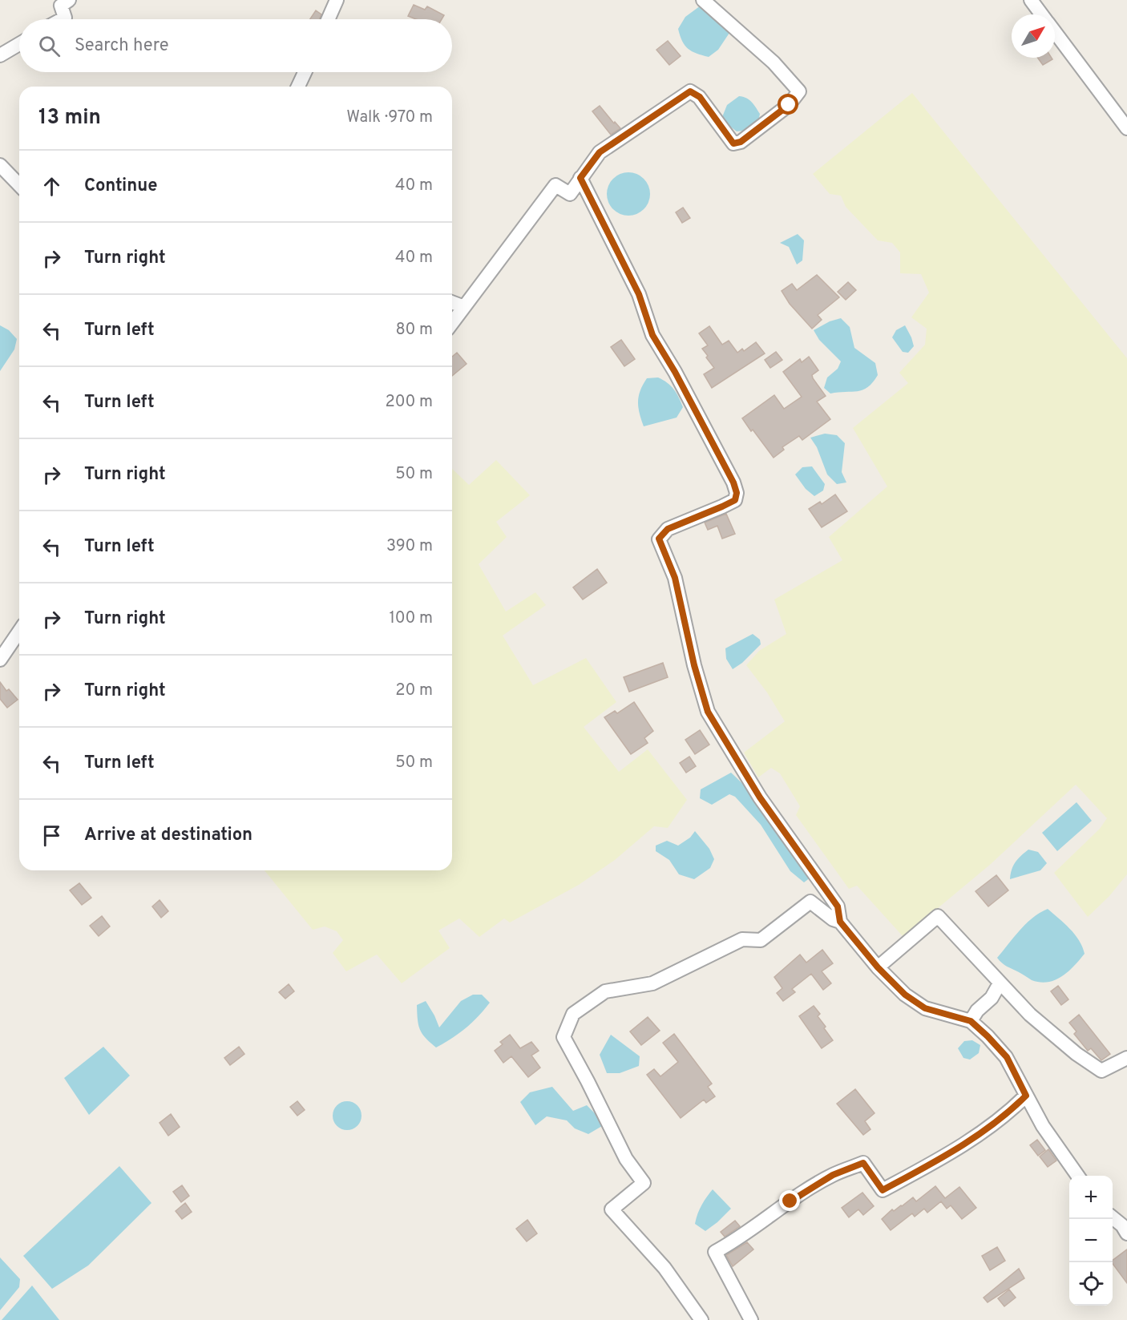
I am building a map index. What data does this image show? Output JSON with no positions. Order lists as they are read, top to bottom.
{
  "north": "top right",
  "page": {
    "search": "Search here",
    "heading": ["13 min", "Walk · 970 m"],
    "list": [
      ["Continue", "40 m"],
      ["Turn right", "40 m"],
      ["Turn left", "80 m"],
      ["Turn left", "200 m"],
      ["Turn right", "50 m"],
      ["Turn left", "390 m"],
      ["Turn right", "100 m"],
      ["Turn right", "20 m"],
      ["Turn left", "50 m"],
      "Arrive at destination"
    ],
    "map_buttons": ["+", "−"]
  }
}
